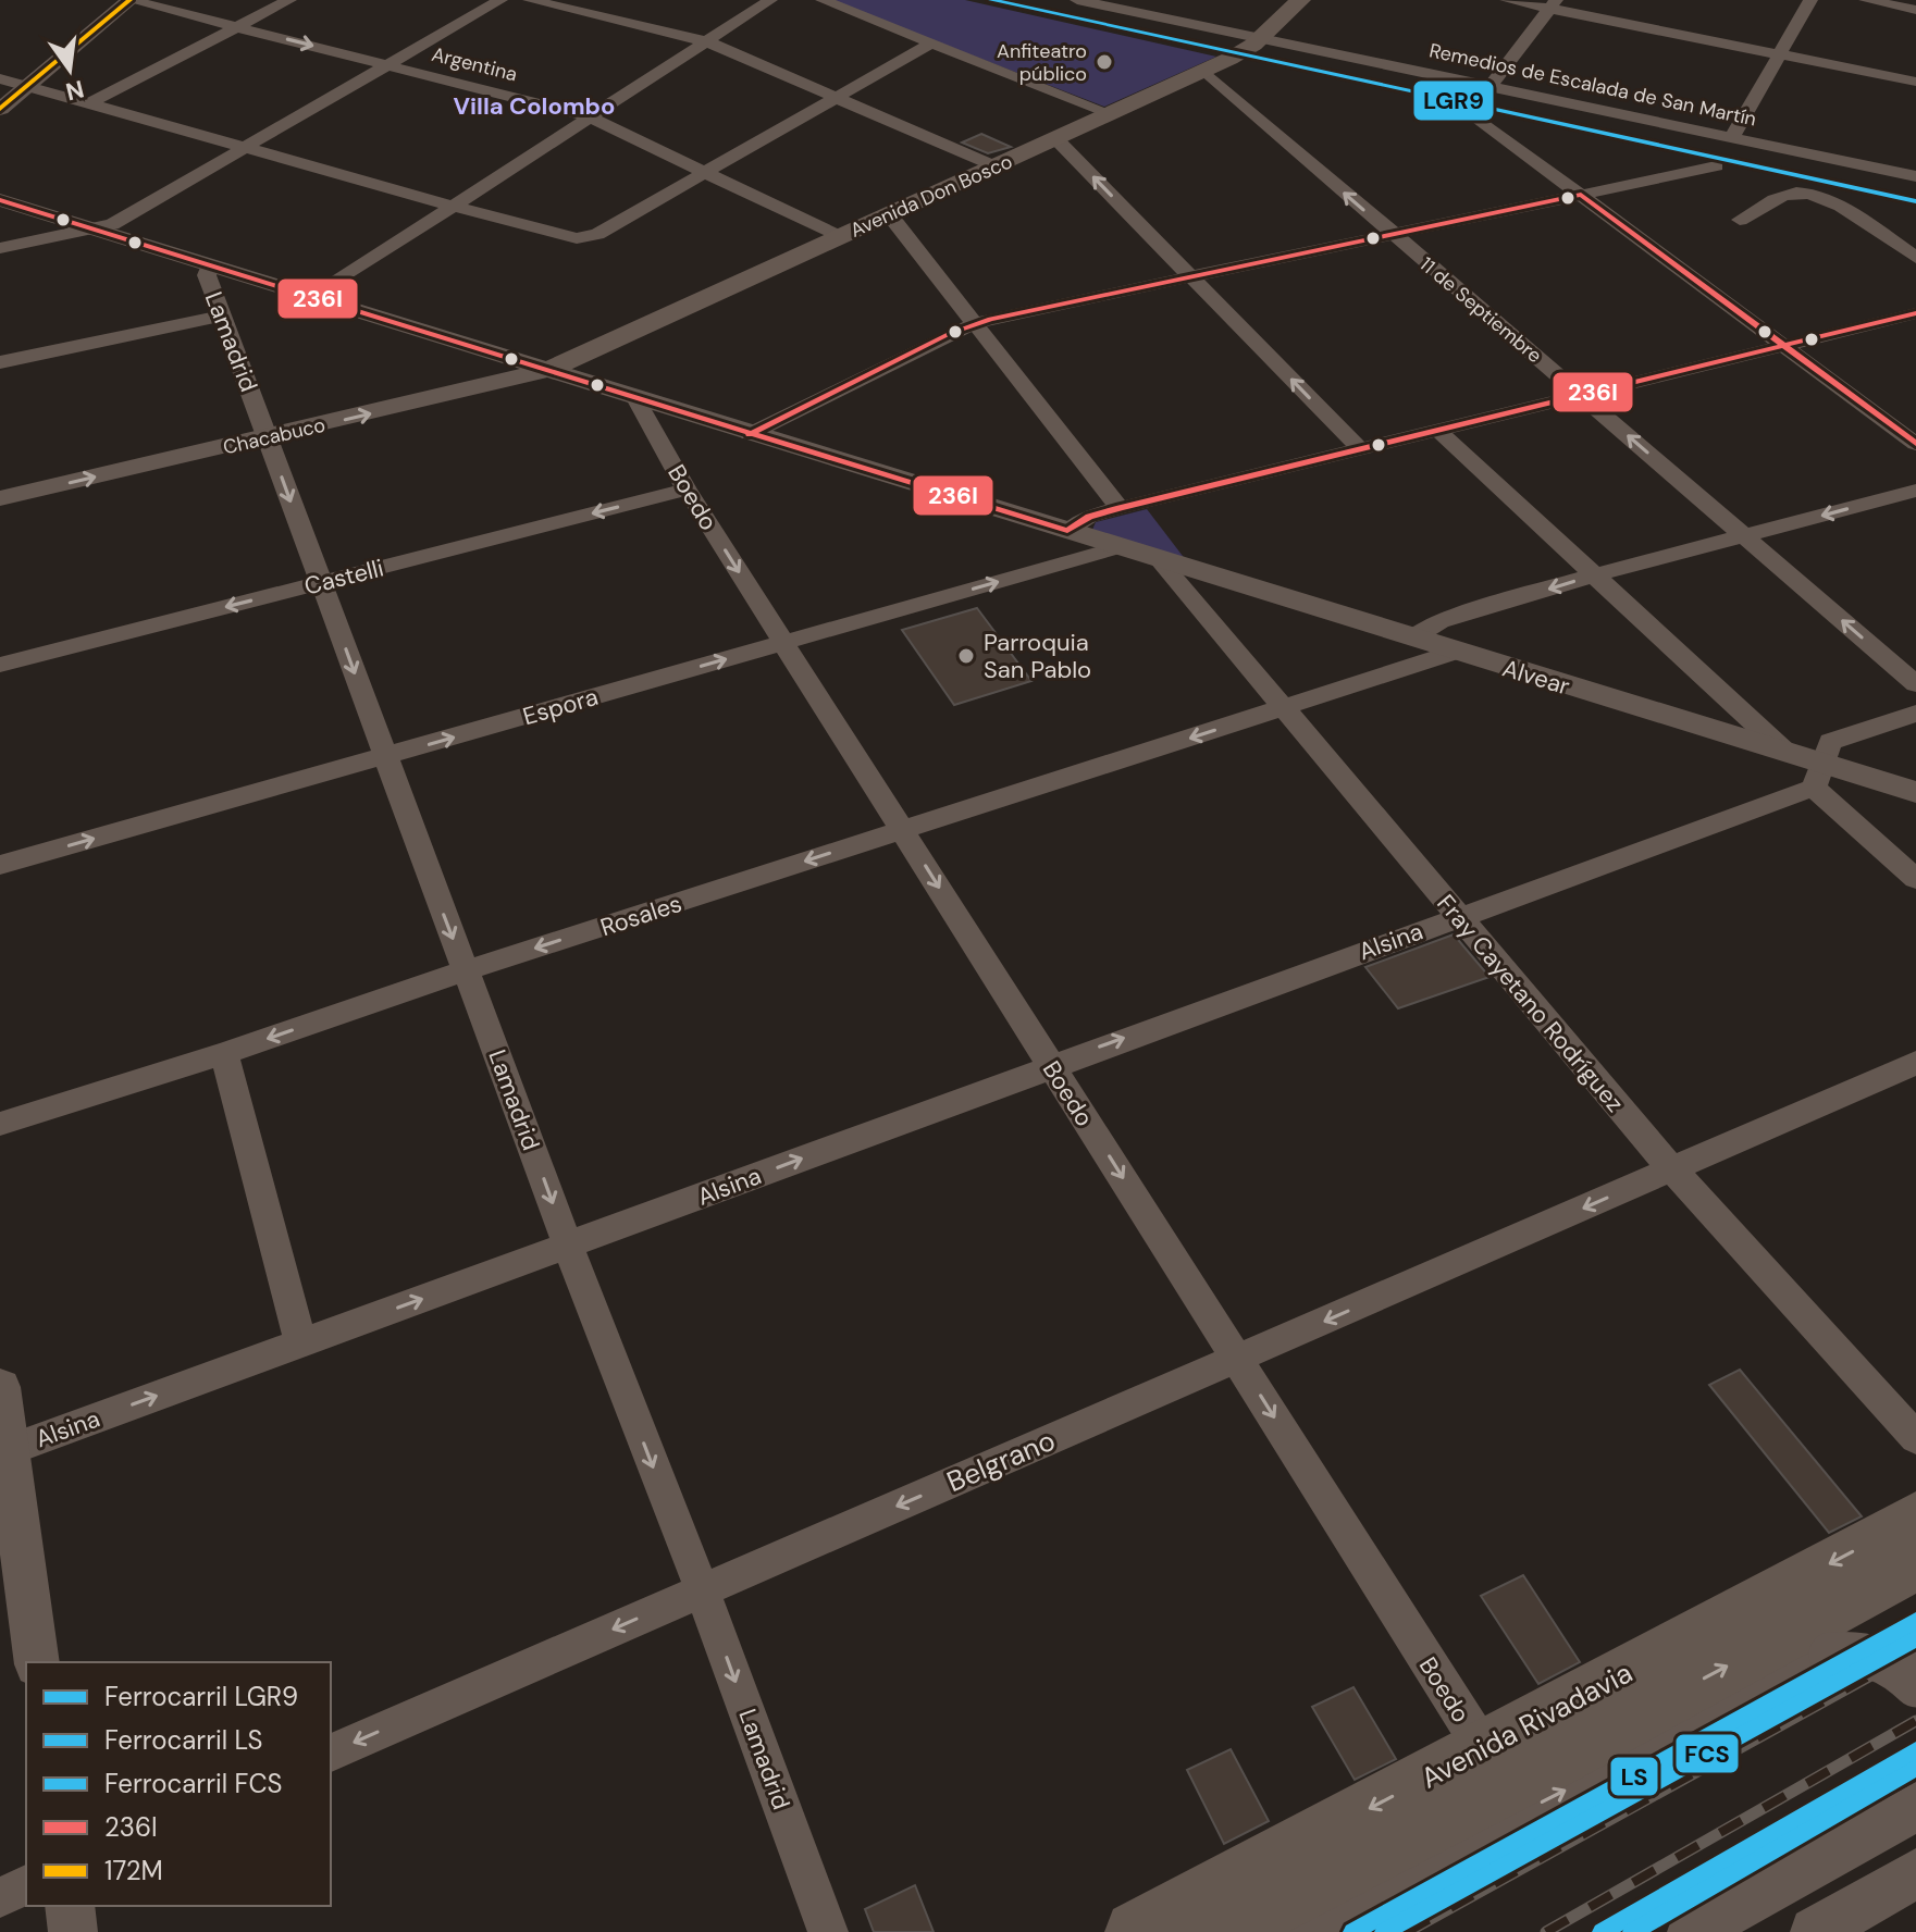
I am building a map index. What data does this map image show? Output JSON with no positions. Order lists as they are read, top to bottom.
{
  "streets": {
    "main road": ["Avenida Don Bosco", "Avenida Rivadavia"],
    "street": [
      "Argentina",
      "Remedios de Escalada de San Martín",
      "11 de Septiembre",
      "Lamadrid",
      "Chacabuco",
      "Boedo",
      "Castelli",
      "Alvear",
      "Espora",
      "Rosales",
      "Alsina",
      "Fray Cayetano Rodríguez",
      "Belgrano"
    ]
  },
  "crossings": [
    ["Argentina", "Avenida Don Bosco"],
    ["Remedios de Escalada de San Martín", "Avenida Don Bosco"],
    ["Avenida Don Bosco", "11 de Septiembre"],
    ["Avenida Don Bosco", "Chacabuco"],
    ["Avenida Don Bosco", "Alvear"],
    ["Lamadrid", "Chacabuco"],
    ["Lamadrid", "Castelli"],
    ["Lamadrid", "Alvear"],
    ["Lamadrid", "Espora"],
    ["Lamadrid", "Rosales"],
    ["Lamadrid", "Alsina"],
    ["Lamadrid", "Belgrano"],
    ["Chacabuco", "Alvear"],
    ["Boedo", "Castelli"],
    ["Boedo", "Alvear"],
    ["Boedo", "Espora"],
    ["Boedo", "Rosales"],
    ["Boedo", "Alsina"],
    ["Boedo", "Belgrano"],
    ["Boedo", "Avenida Rivadavia"],
    ["Alvear", "Espora"],
    ["Alvear", "Rosales"],
    ["Alvear", "Alsina"],
    ["Alvear", "Fray Cayetano Rodríguez"],
    ["Rosales", "Fray Cayetano Rodríguez"],
    ["Alsina", "Fray Cayetano Rodríguez"],
    ["Fray Cayetano Rodríguez", "Belgrano"]
  ],
  "one_way": [
    "Lamadrid",
    "Boedo",
    "Castelli",
    "Rosales",
    "Alsina",
    "Belgrano"
  ],
  "districts": ["Villa Colombo"],
  "places": ["Anfiteatro público", "Parroquia San Pablo"],
  "lines": [
    "rail line LGR9",
    "transit line 172M",
    "transit line 236I",
    "rail line LS",
    "rail line FCS"
  ],
  "legend": [
    "Ferrocarril LGR9",
    "Ferrocarril LS",
    "Ferrocarril FCS",
    "236I",
    "172M"
  ],
  "north": "bottom"
}
